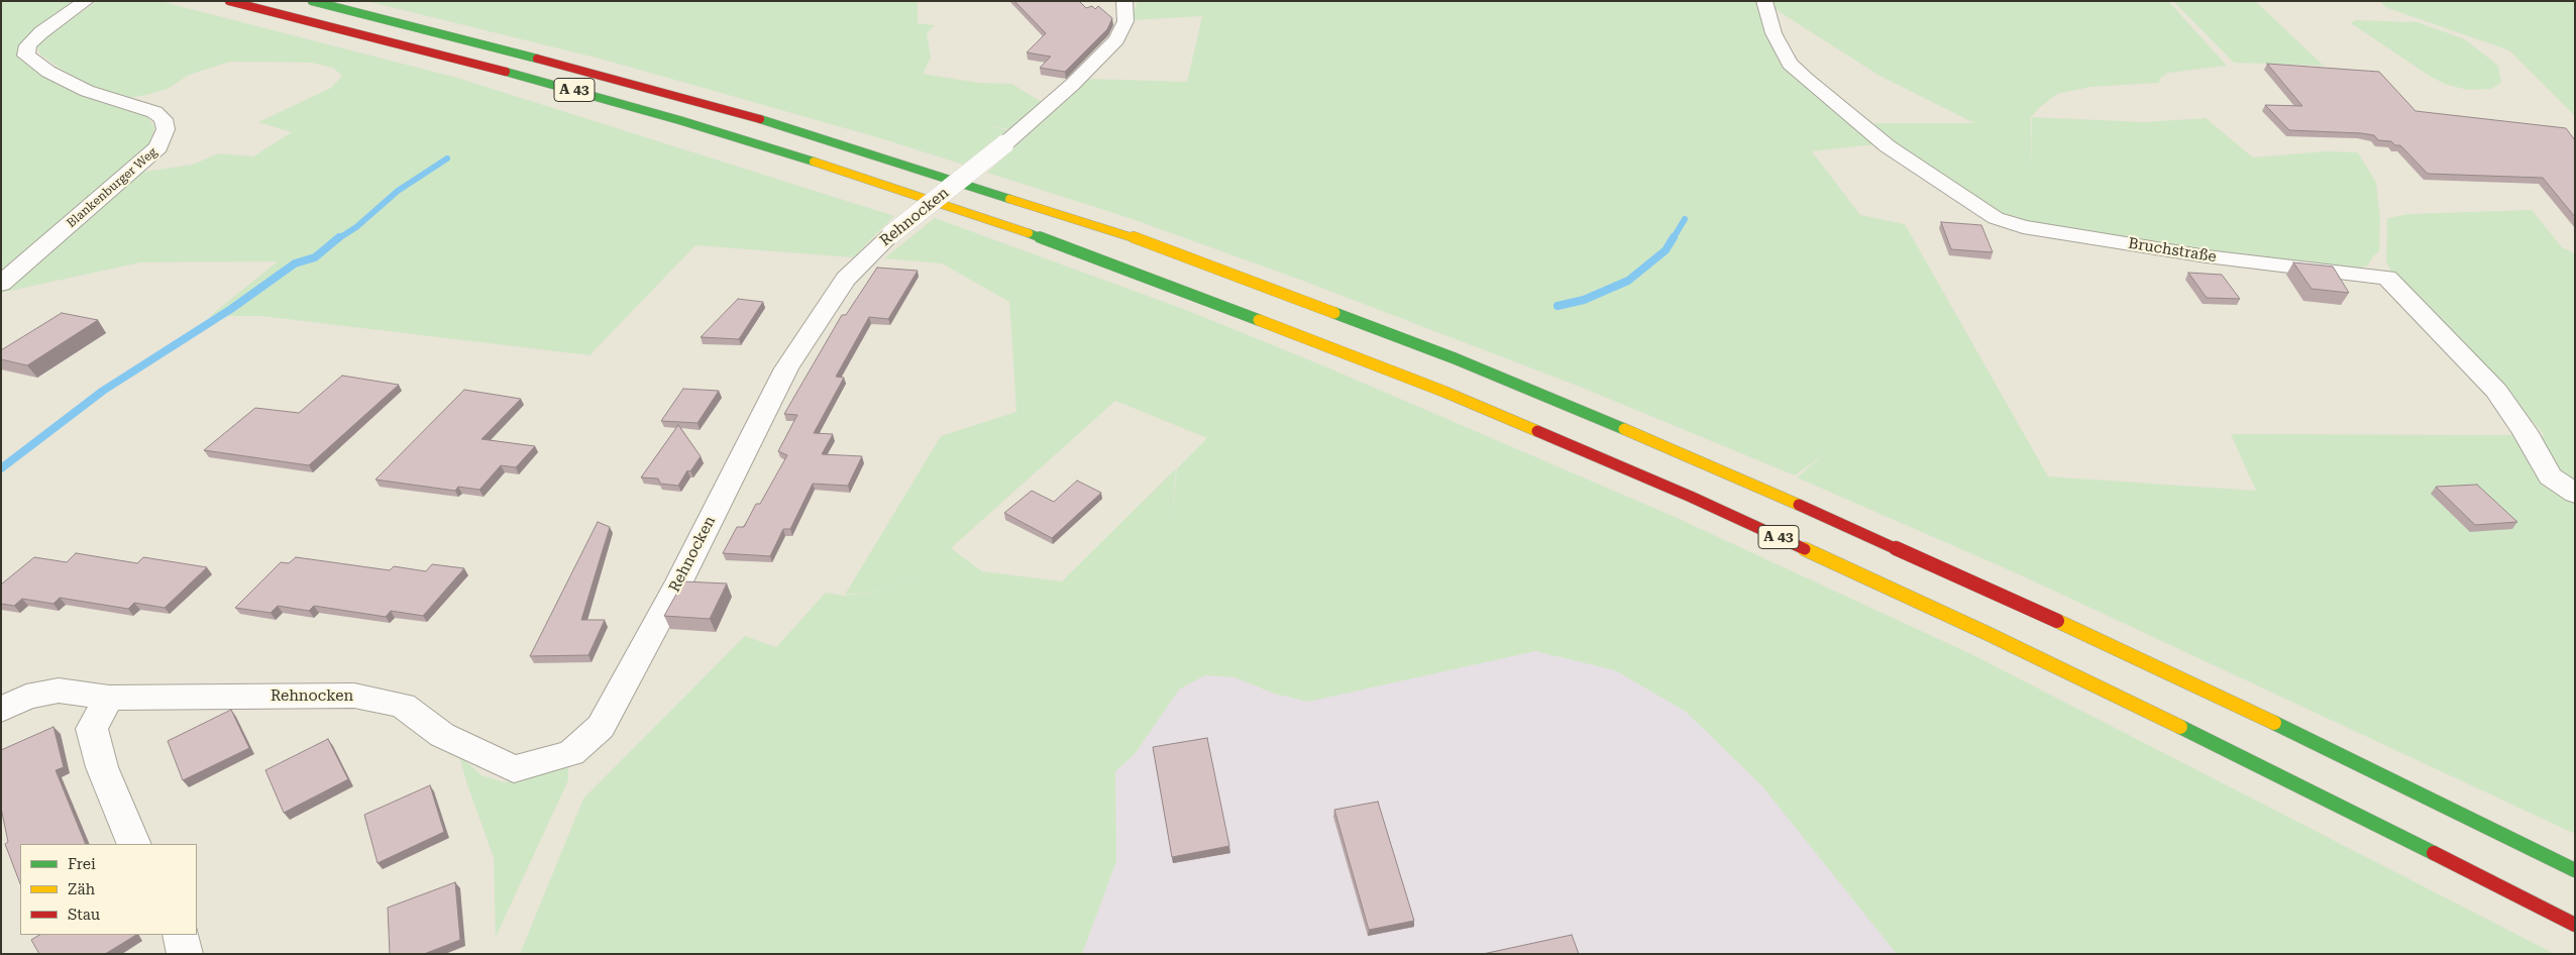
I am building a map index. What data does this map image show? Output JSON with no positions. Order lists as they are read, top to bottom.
{
  "streets": {
    "highway": ["A 43"],
    "street": ["Blankenburger Weg", "Rehnocken", "Bruchstraße"]
  },
  "legend": ["Frei", "Zäh", "Stau"]
}
